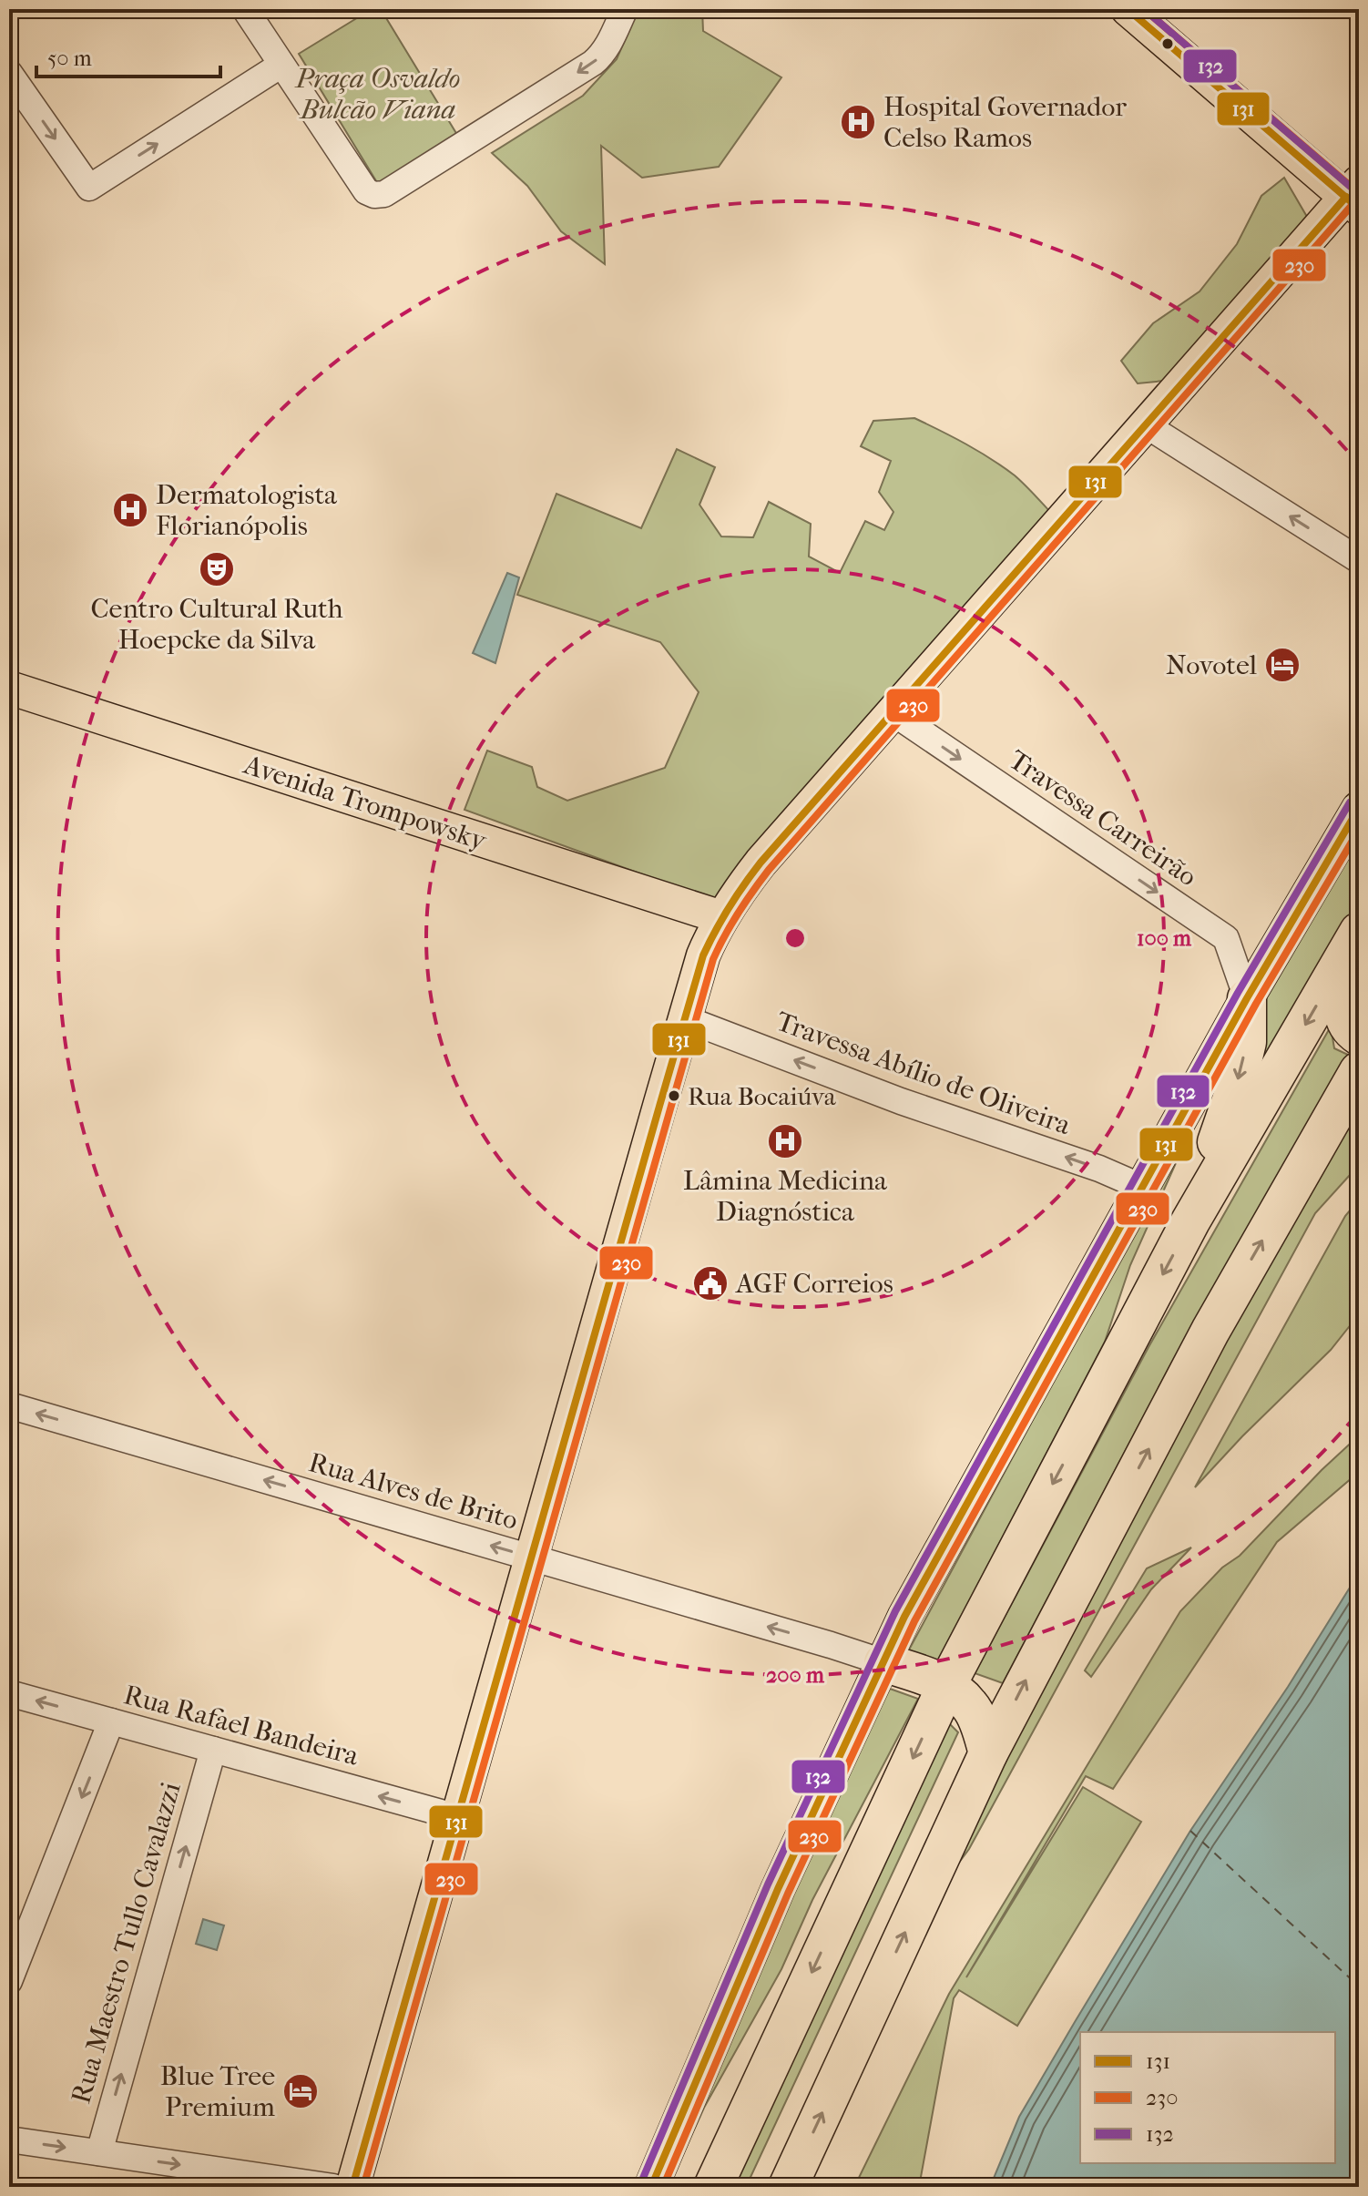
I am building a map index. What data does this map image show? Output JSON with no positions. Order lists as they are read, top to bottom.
{
  "streets": {
    "main road": ["Avenida Trompowsky"],
    "street": [
      "Travessa Carreirão",
      "Travessa Abílio de Oliveira",
      "Rua Alves de Brito",
      "Rua Rafael Bandeira",
      "Rua Maestro Tullo Cavalazzi"
    ]
  },
  "crossings": [
    ["Rua Rafael Bandeira", "Rua Maestro Tullo Cavalazzi"]
  ],
  "one_way": [
    "Travessa Carreirão",
    "Travessa Abílio de Oliveira",
    "Rua Alves de Brito",
    "Rua Rafael Bandeira"
  ],
  "parks": ["Praça Osvaldo Bulcão Viana"],
  "places": {
    "hospital": ["Hospital Governador Celso Ramos", "Dermatologista Florianópolis", "Lâmina Medicina Diagnóstica"],
    "theatre": ["Centro Cultural Ruth Hoepcke da Silva"],
    "hotel": ["Novotel", "Blue Tree Premium"],
    "other": ["Rua Bocaiúva"],
    "public building": ["AGF Correios"]
  },
  "lines": ["transit line 131", "transit line 230", "transit line 132"],
  "legend": ["131", "230", "132"],
  "scale_bar": "50 m",
  "rings": ["100 m", "200 m"]
}
